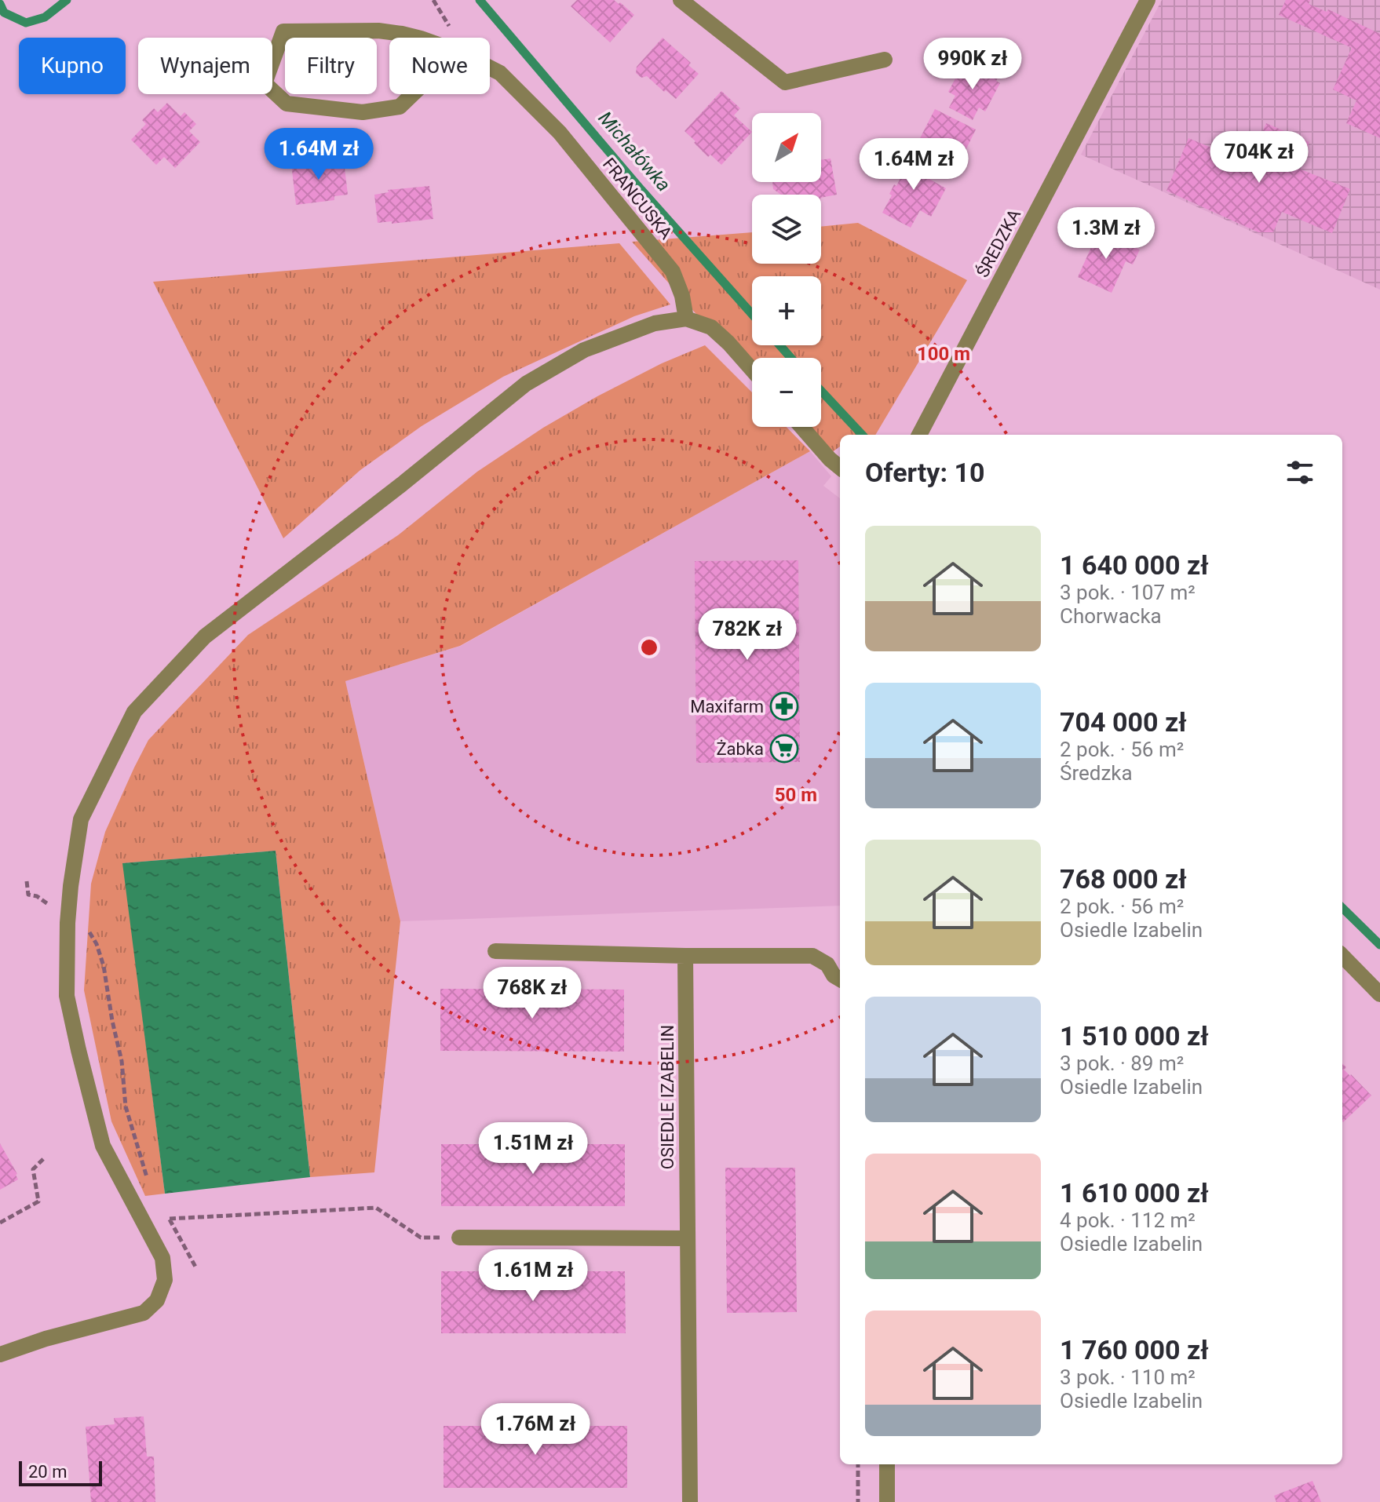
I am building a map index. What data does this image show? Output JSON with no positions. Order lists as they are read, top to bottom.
{
  "streets": {
    "street": ["FRANCUSKA", "ŚREDZKA", "OSIEDLE IZABELIN"]
  },
  "water": ["Michałówka"],
  "places": {
    "pharmacy": ["Maxifarm"],
    "supermarket": ["Żabka"]
  },
  "scale_bar": "20 m",
  "north": "top right",
  "page": {
    "price": [
      "990K zł",
      "1.64M zł",
      "704K zł",
      "1.64M zł",
      "1.3M zł",
      "782K zł",
      "768K zł",
      "1.51M zł",
      "1.61M zł",
      "1.76M zł"
    ],
    "chip": [
      "Kupno",
      "Wynajem",
      "Filtry",
      "Nowe"
    ],
    "map_buttons": ["+", "−"],
    "heading": "Oferty: 10",
    "list": [
      {
        "name": "1 640 000 zł",
        "note": "3 pok. · 107 m² · Chorwacka"
      },
      {
        "name": "704 000 zł",
        "note": "2 pok. · 56 m² · Średzka"
      },
      {
        "name": "768 000 zł",
        "note": "2 pok. · 56 m² · Osiedle Izabelin"
      },
      {
        "name": "1 510 000 zł",
        "note": "3 pok. · 89 m² · Osiedle Izabelin"
      },
      {
        "name": "1 610 000 zł",
        "note": "4 pok. · 112 m² · Osiedle Izabelin"
      },
      {
        "name": "1 760 000 zł",
        "note": "3 pok. · 110 m² · Osiedle Izabelin"
      }
    ],
    "scale": "20 m"
  },
  "rings": ["100 m", "50 m"]
}
